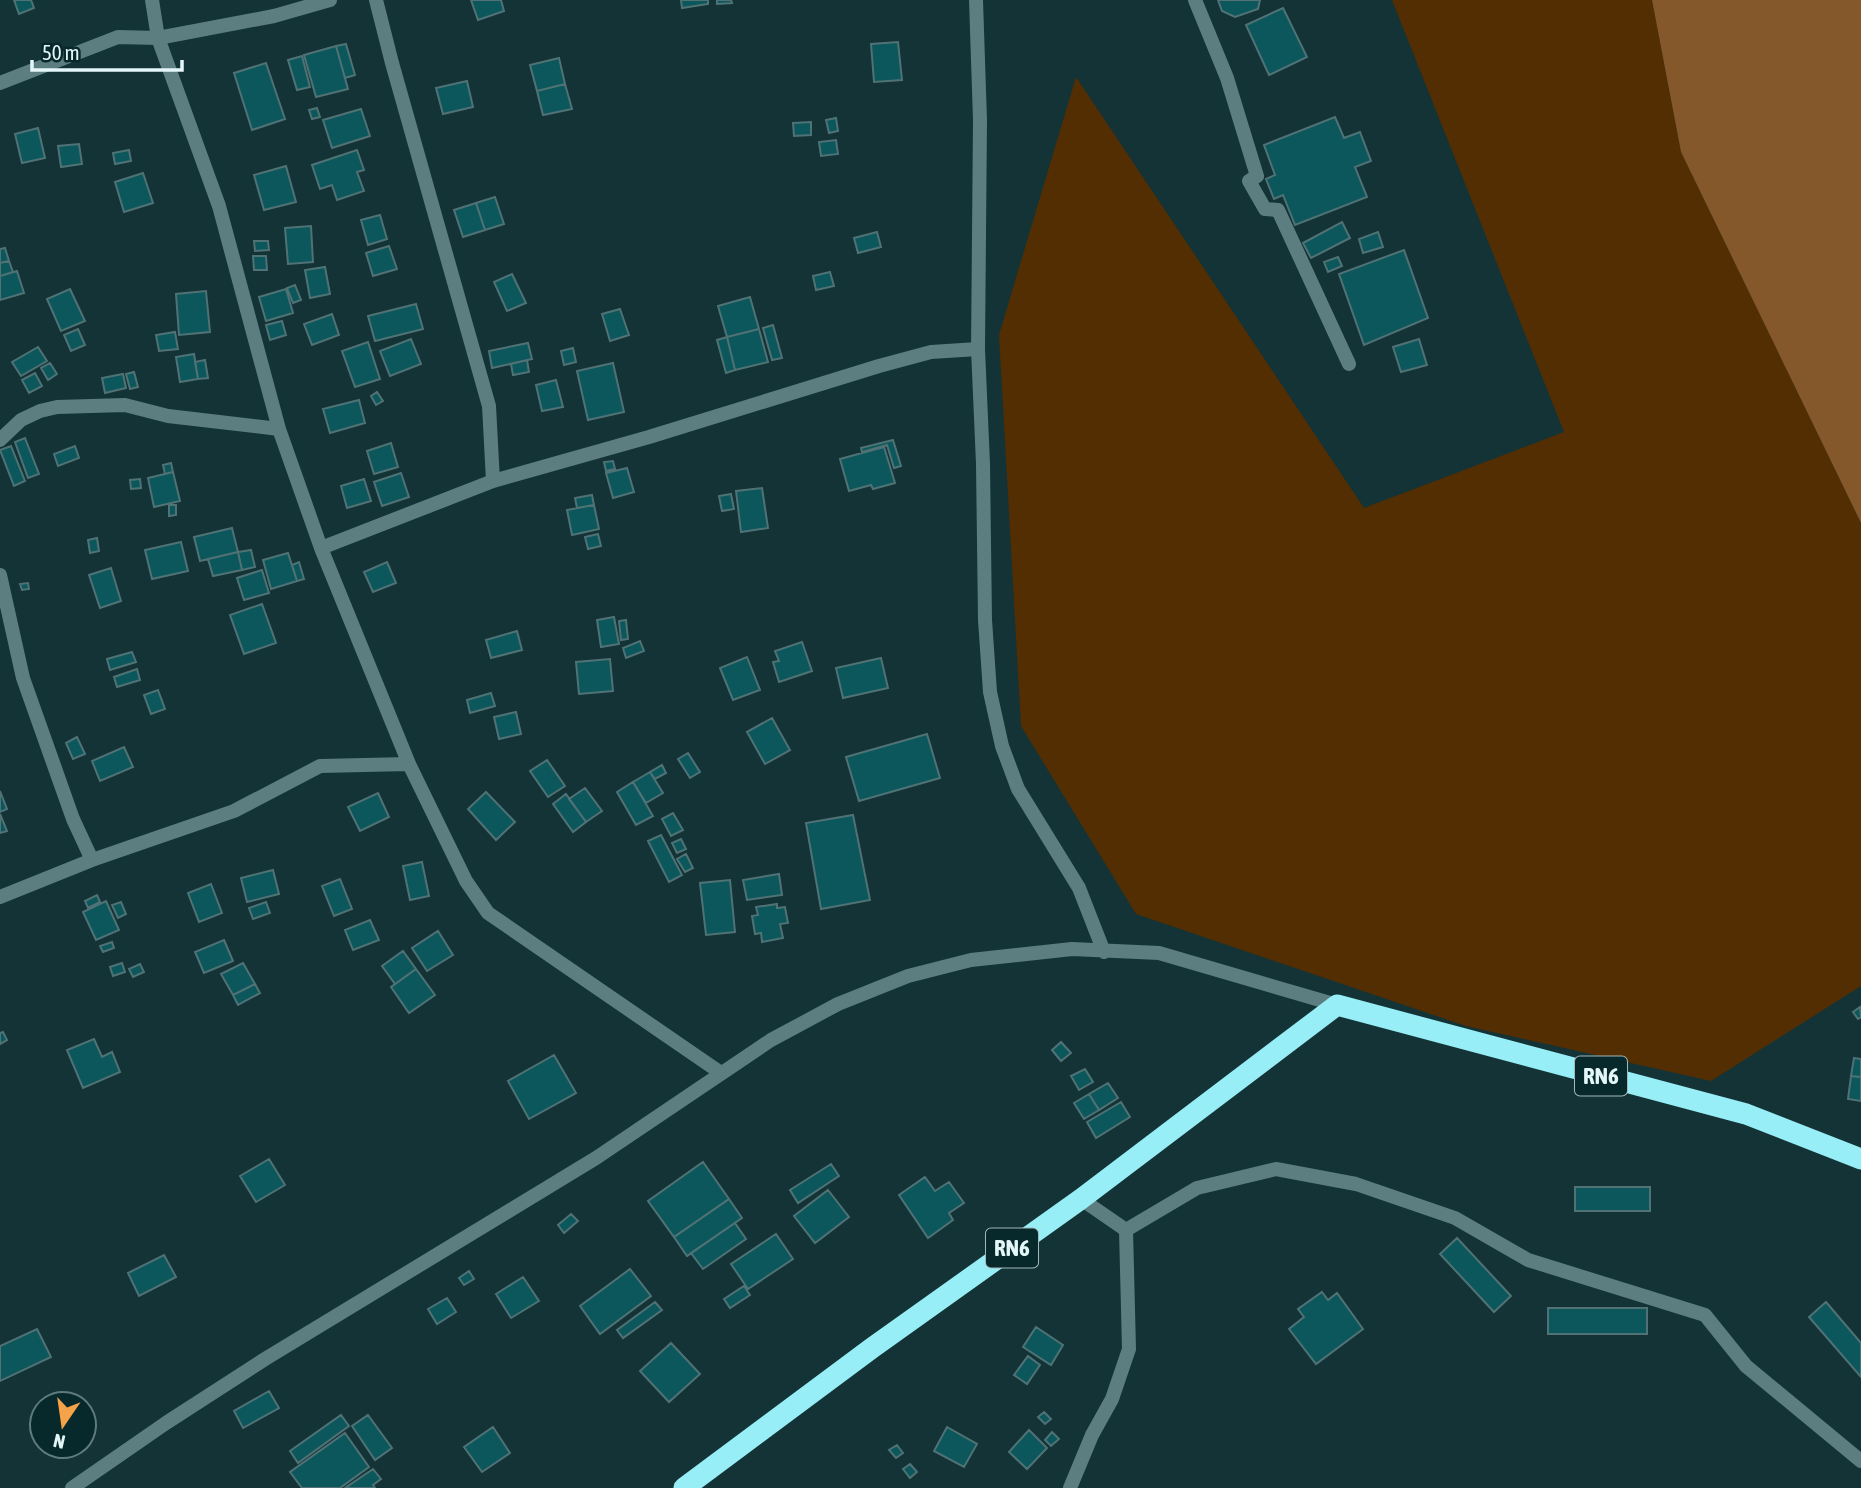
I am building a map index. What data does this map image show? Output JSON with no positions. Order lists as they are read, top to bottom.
{
  "streets": {
    "highway": ["RN6"]
  },
  "scale_bar": "50 m",
  "north": "bottom"
}
